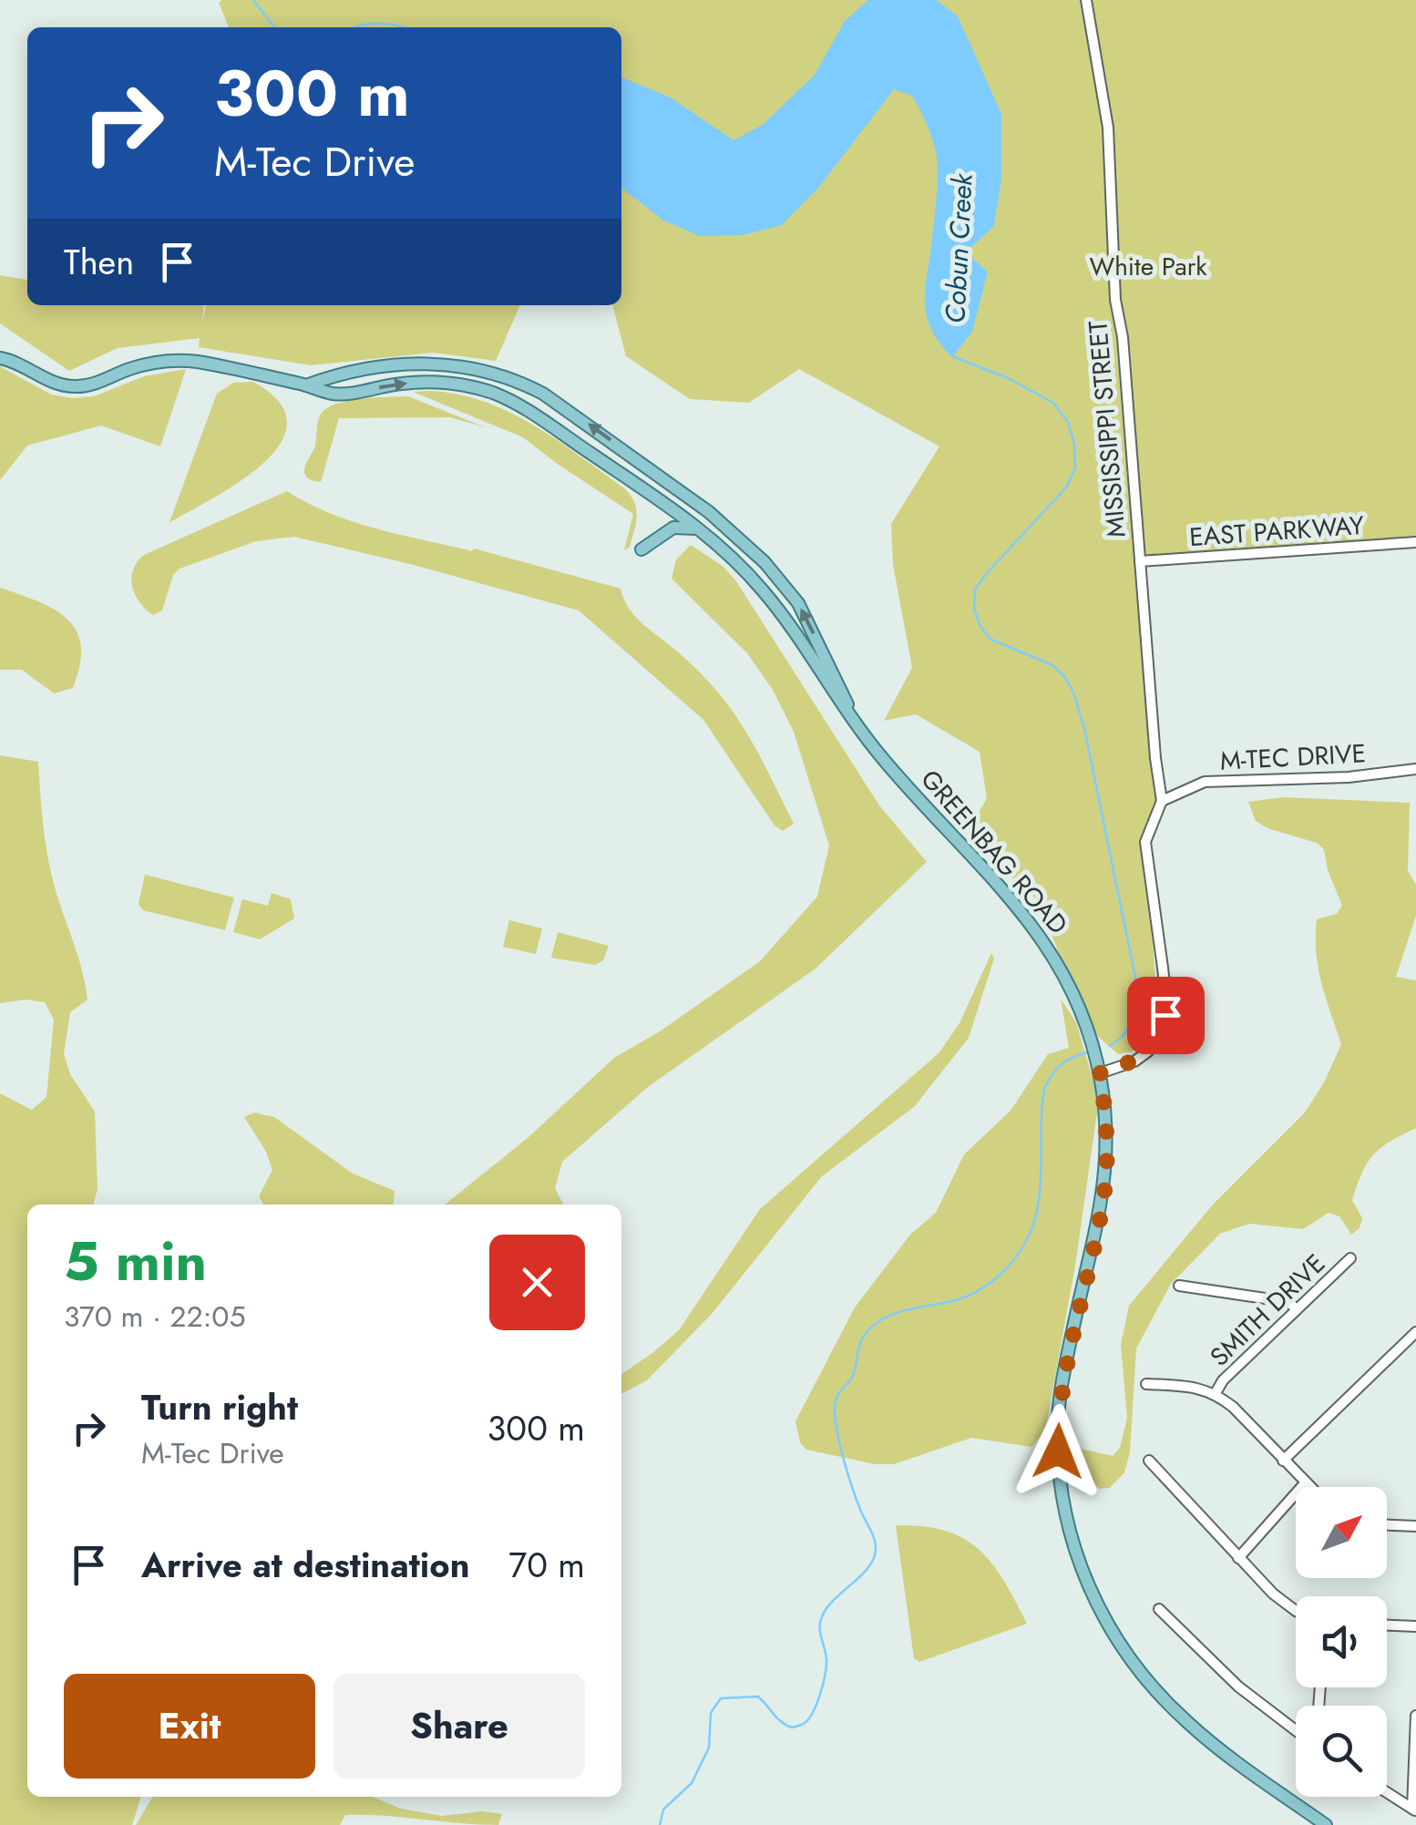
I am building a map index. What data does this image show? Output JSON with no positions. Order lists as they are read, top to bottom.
{
  "streets": {
    "main road": ["GREENBAG ROAD"],
    "street": [
      "MISSISSIPPI STREET",
      "EAST PARKWAY",
      "M-TEC DRIVE",
      "SMITH DRIVE"
    ]
  },
  "crossings": [
    ["MISSISSIPPI STREET", "EAST PARKWAY"],
    ["MISSISSIPPI STREET", "M-TEC DRIVE"]
  ],
  "water": ["Cobun Creek"],
  "parks": ["White Park"],
  "north": "top right",
  "page": {
    "turn": ["300 m", "M-Tec Drive"],
    "then": "Then",
    "heading": ["5 min", "370 m · 22:05"],
    "list": [
      {
        "name": "Turn right",
        "note": "M-Tec Drive",
        "value": "300 m"
      },
      {
        "name": "Arrive at destination",
        "value": "70 m"
      }
    ],
    "buttons": ["Exit", "Share"]
  }
}
